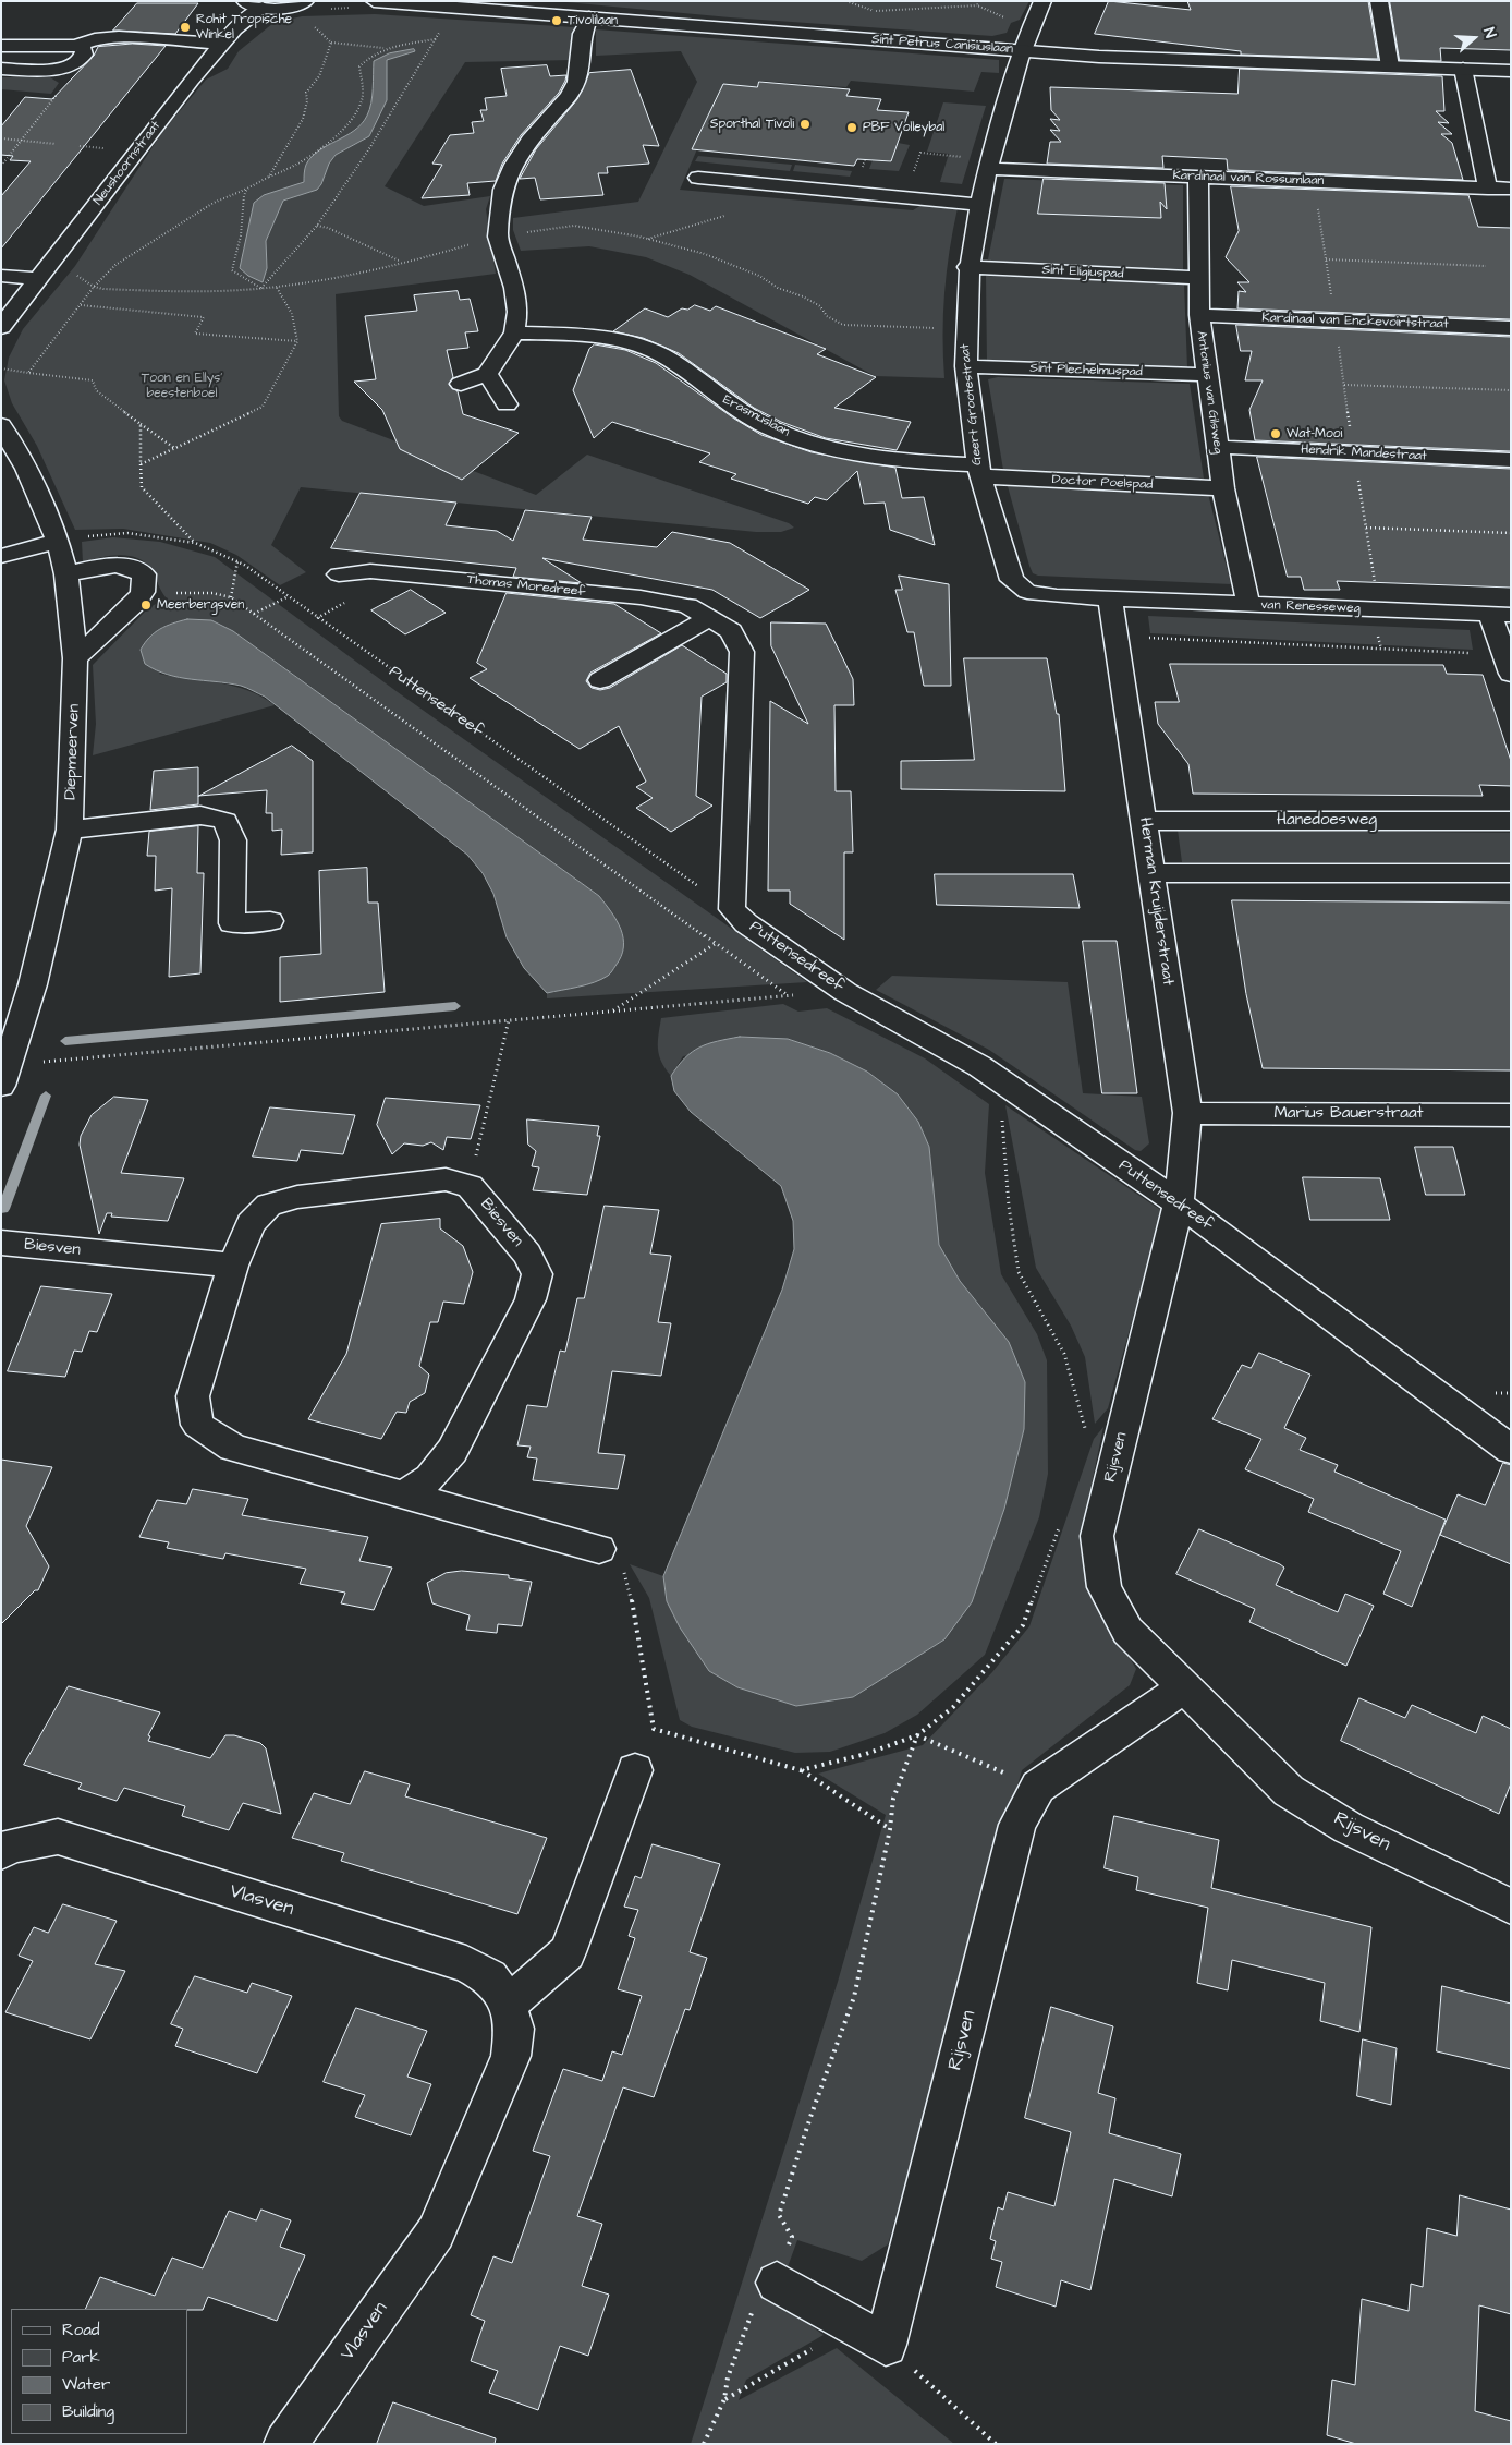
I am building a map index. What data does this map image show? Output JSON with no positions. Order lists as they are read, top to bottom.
{
  "streets": {
    "street": [
      "Sint Petrus Canisiuslaan",
      "Neushoornstraat",
      "Kardinaal van Rossumlaan",
      "Sint Eligiuspad",
      "Kardinaal van Enckevoirtstraat",
      "Sint Plechelmuspad",
      "Antonius van Gilsweg",
      "Geert Grootestraat",
      "Erasmuslaan",
      "Hendrik Mandestraat",
      "Doctor Poelspad",
      "Thomas Moredreef",
      "van Renesseweg",
      "Puttensedreef",
      "Diepmeerven",
      "Hanedoesweg",
      "Herman Kruijderstraat",
      "Marius Bauerstraat",
      "Biesven",
      "Rijsven",
      "Vlasven"
    ]
  },
  "crossings": [
    ["Sint Petrus Canisiuslaan", "Geert Grootestraat"],
    ["Kardinaal van Rossumlaan", "Antonius van Gilsweg"],
    ["Kardinaal van Rossumlaan", "Geert Grootestraat"],
    ["Sint Eligiuspad", "Antonius van Gilsweg"],
    ["Sint Eligiuspad", "Geert Grootestraat"],
    ["Kardinaal van Enckevoirtstraat", "Antonius van Gilsweg"],
    ["Sint Plechelmuspad", "Antonius van Gilsweg"],
    ["Sint Plechelmuspad", "Geert Grootestraat"],
    ["Antonius van Gilsweg", "Hendrik Mandestraat"],
    ["Antonius van Gilsweg", "Doctor Poelspad"],
    ["Antonius van Gilsweg", "van Renesseweg"],
    ["Geert Grootestraat", "Erasmuslaan"],
    ["Geert Grootestraat", "Doctor Poelspad"],
    ["Geert Grootestraat", "van Renesseweg"],
    ["Geert Grootestraat", "Herman Kruijderstraat"],
    ["Erasmuslaan", "Doctor Poelspad"],
    ["Thomas Moredreef", "Puttensedreef"],
    ["van Renesseweg", "Herman Kruijderstraat"],
    ["Puttensedreef", "Diepmeerven"],
    ["Puttensedreef", "Herman Kruijderstraat"],
    ["Puttensedreef", "Rijsven"],
    ["Hanedoesweg", "Herman Kruijderstraat"],
    ["Herman Kruijderstraat", "Marius Bauerstraat"],
    ["Herman Kruijderstraat", "Rijsven"]
  ],
  "parks": ["Toon en Ellys' beestenboel"],
  "places": [
    "Tivolilaan",
    "Rohit Tropische Winkel",
    "Sporthal Tivoli",
    "PBF Volleybal",
    "Wat-Mooi",
    "Meerbergsven"
  ],
  "legend": [
    "Road",
    "Park",
    "Water",
    "Building"
  ],
  "north": "right"
}
